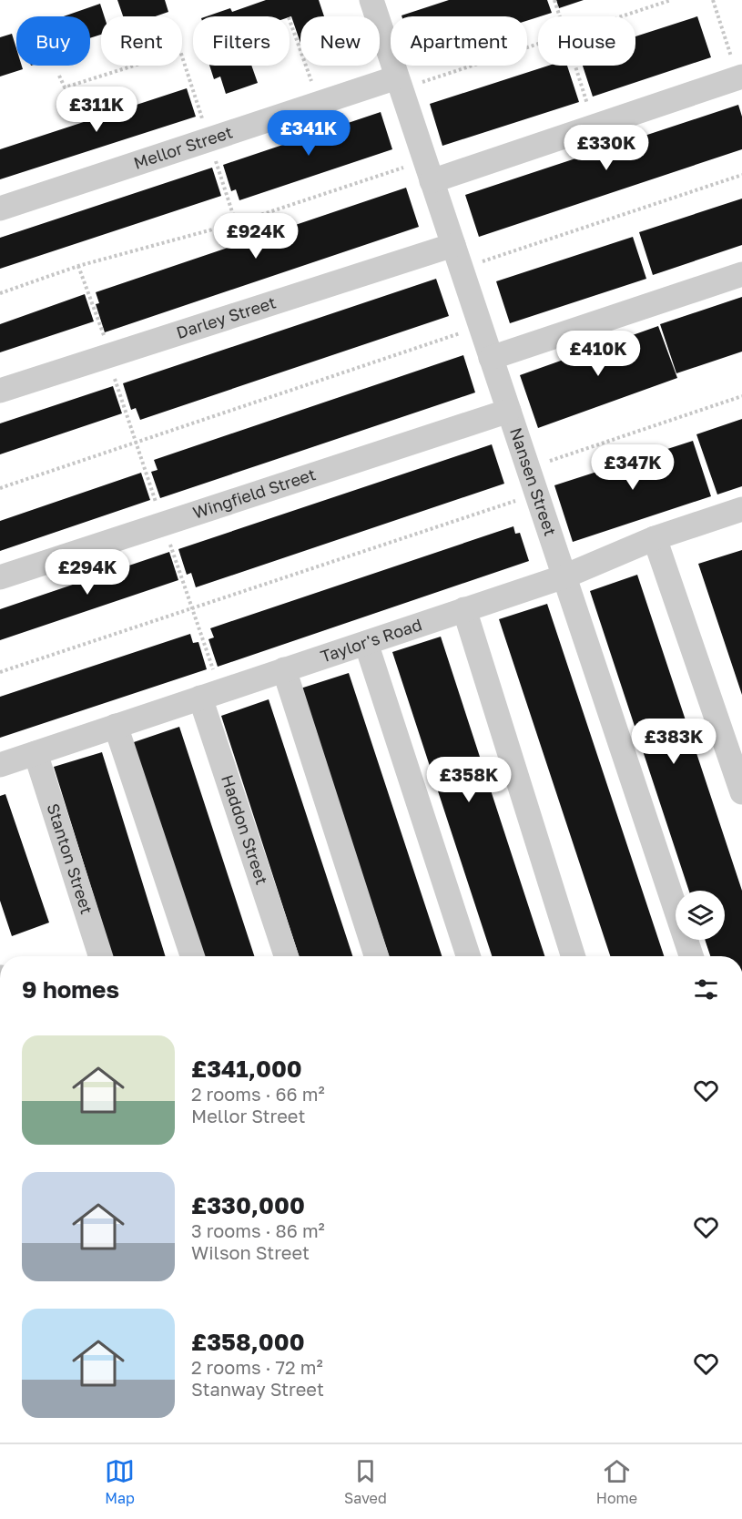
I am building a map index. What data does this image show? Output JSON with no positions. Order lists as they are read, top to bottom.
{
  "streets": {
    "street": [
      "Mellor Street",
      "Darley Street",
      "Nansen Street",
      "Wingfield Street",
      "Taylor's Road",
      "Haddon Street",
      "Stanton Street"
    ]
  },
  "crossings": [
    ["Mellor Street", "Nansen Street"],
    ["Darley Street", "Nansen Street"],
    ["Nansen Street", "Wingfield Street"],
    ["Nansen Street", "Taylor's Road"],
    ["Taylor's Road", "Haddon Street"],
    ["Taylor's Road", "Stanton Street"]
  ],
  "page": {
    "chip": [
      "Buy",
      "Rent",
      "Filters",
      "New",
      "Apartment",
      "House"
    ],
    "price": [
      "£311K",
      "£341K",
      "£330K",
      "£924K",
      "£410K",
      "£347K",
      "£294K",
      "£383K",
      "£358K"
    ],
    "heading": "9 homes",
    "list": [
      {
        "name": "£341,000",
        "note": "2 rooms · 66 m² · Mellor Street"
      },
      {
        "name": "£330,000",
        "note": "3 rooms · 86 m² · Wilson Street"
      },
      {
        "name": "£358,000",
        "note": "2 rooms · 72 m² · Stanway Street"
      }
    ],
    "tabs": ["Map", "Saved", "Home"]
  }
}
